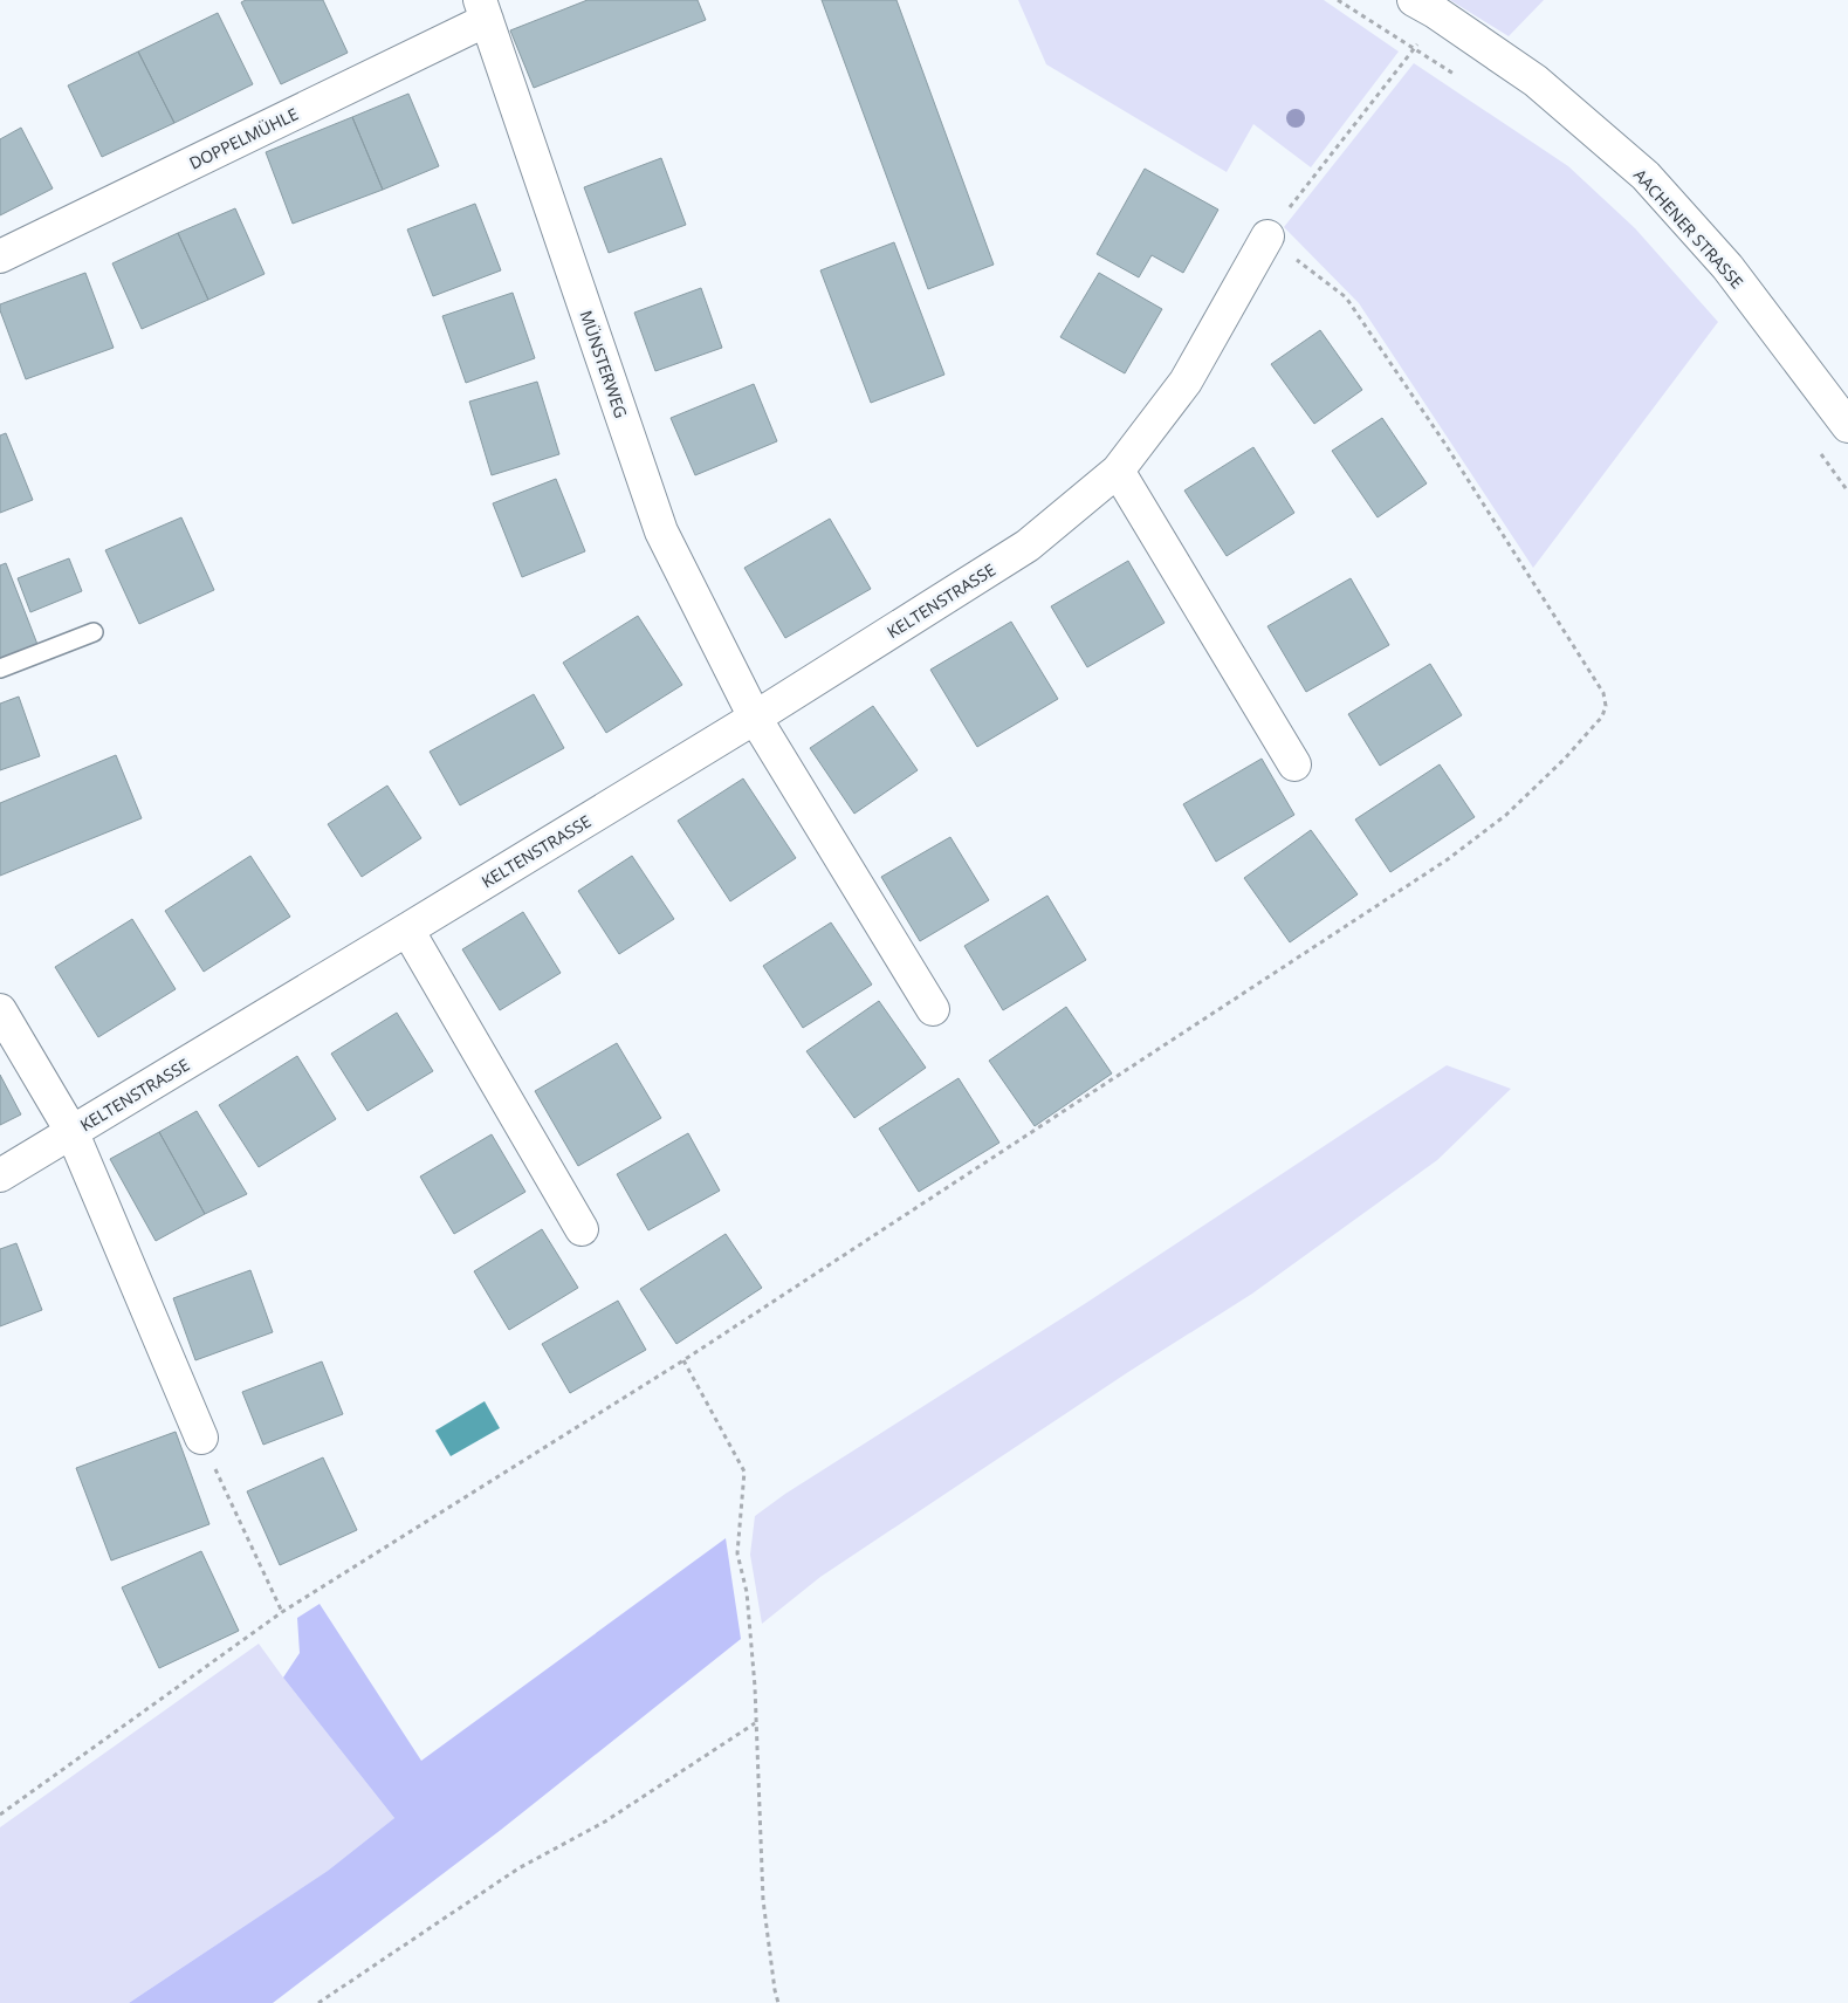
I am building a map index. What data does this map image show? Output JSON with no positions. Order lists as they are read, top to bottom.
{
  "streets": {
    "street": [
      "DOPPELMÜHLE",
      "AACHENER STRASSE",
      "MÜNSTERWEG",
      "KELTENSTRASSE"
    ]
  },
  "crossings": [
    ["DOPPELMÜHLE", "MÜNSTERWEG"],
    ["MÜNSTERWEG", "KELTENSTRASSE"]
  ]
}
